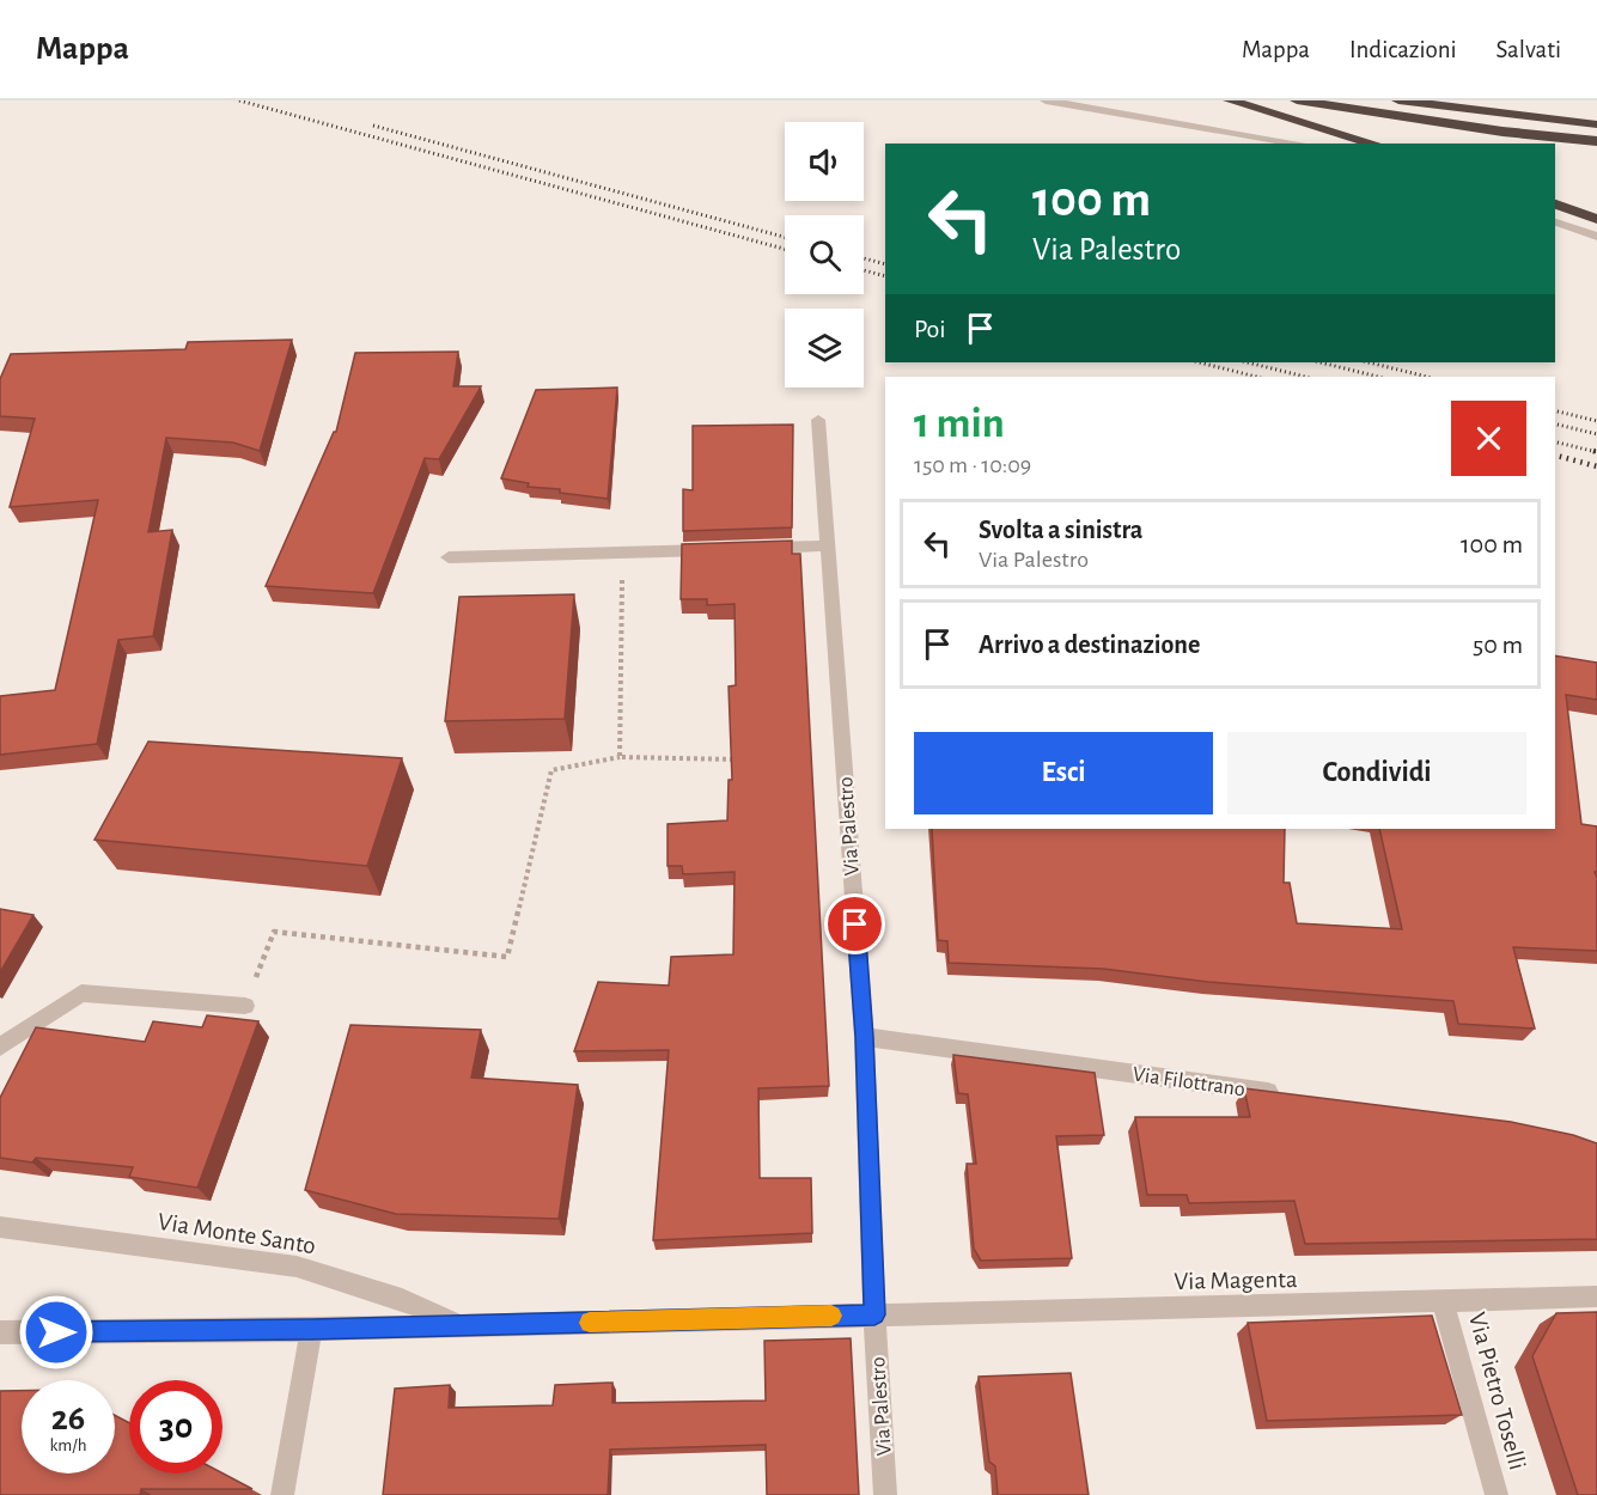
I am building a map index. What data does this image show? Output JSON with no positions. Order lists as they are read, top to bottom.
{
  "streets": {
    "street": [
      "Via Palestro",
      "Via Filottrano",
      "Via Monte Santo",
      "Via Magenta",
      "Via Pietro Toselli"
    ]
  },
  "crossings": [
    ["Via Palestro", "Via Filottrano"],
    ["Via Palestro", "Via Monte Santo"],
    ["Via Palestro", "Via Magenta"],
    ["Via Monte Santo", "Via Magenta"],
    ["Via Magenta", "Via Pietro Toselli"]
  ],
  "page": {
    "header": "Mappa",
    "nav": ["Mappa", "Indicazioni", "Salvati"],
    "turn": ["100 m", "Via Palestro"],
    "then": "Poi",
    "heading": ["1 min", "150 m · 10:09"],
    "list": [
      {
        "name": "Svolta a sinistra",
        "note": "Via Palestro",
        "value": "100 m"
      },
      {
        "name": "Arrivo a destinazione",
        "value": "50 m"
      }
    ],
    "buttons": ["Esci", "Condividi"],
    "speed": "26 km/h",
    "limit": "30"
  }
}
